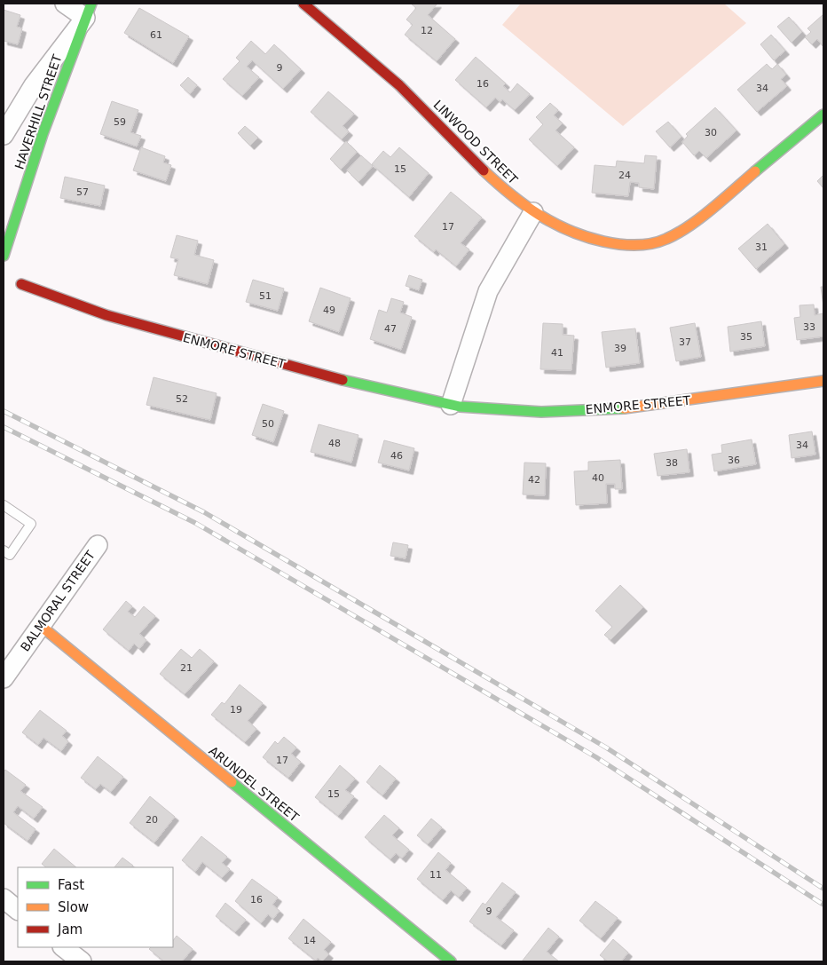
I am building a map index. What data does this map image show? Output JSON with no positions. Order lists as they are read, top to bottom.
{
  "streets": {
    "street": [
      "HAVERHILL STREET",
      "LINWOOD STREET",
      "ENMORE STREET",
      "BALMORAL STREET",
      "ARUNDEL STREET"
    ]
  },
  "crossings": [
    ["BALMORAL STREET", "ARUNDEL STREET"]
  ],
  "house_numbers": [
    "12",
    "61",
    "9",
    "16",
    "34",
    "59",
    "30",
    "15",
    "24",
    "57",
    "17",
    "31",
    "51",
    "49",
    "33",
    "47",
    "35",
    "37",
    "39",
    "41",
    "52",
    "50",
    "48",
    "34",
    "46",
    "36",
    "38",
    "40",
    "42",
    "21",
    "19",
    "17",
    "15",
    "20",
    "11",
    "16",
    "9",
    "14"
  ],
  "legend": ["Fast", "Slow", "Jam"]
}
